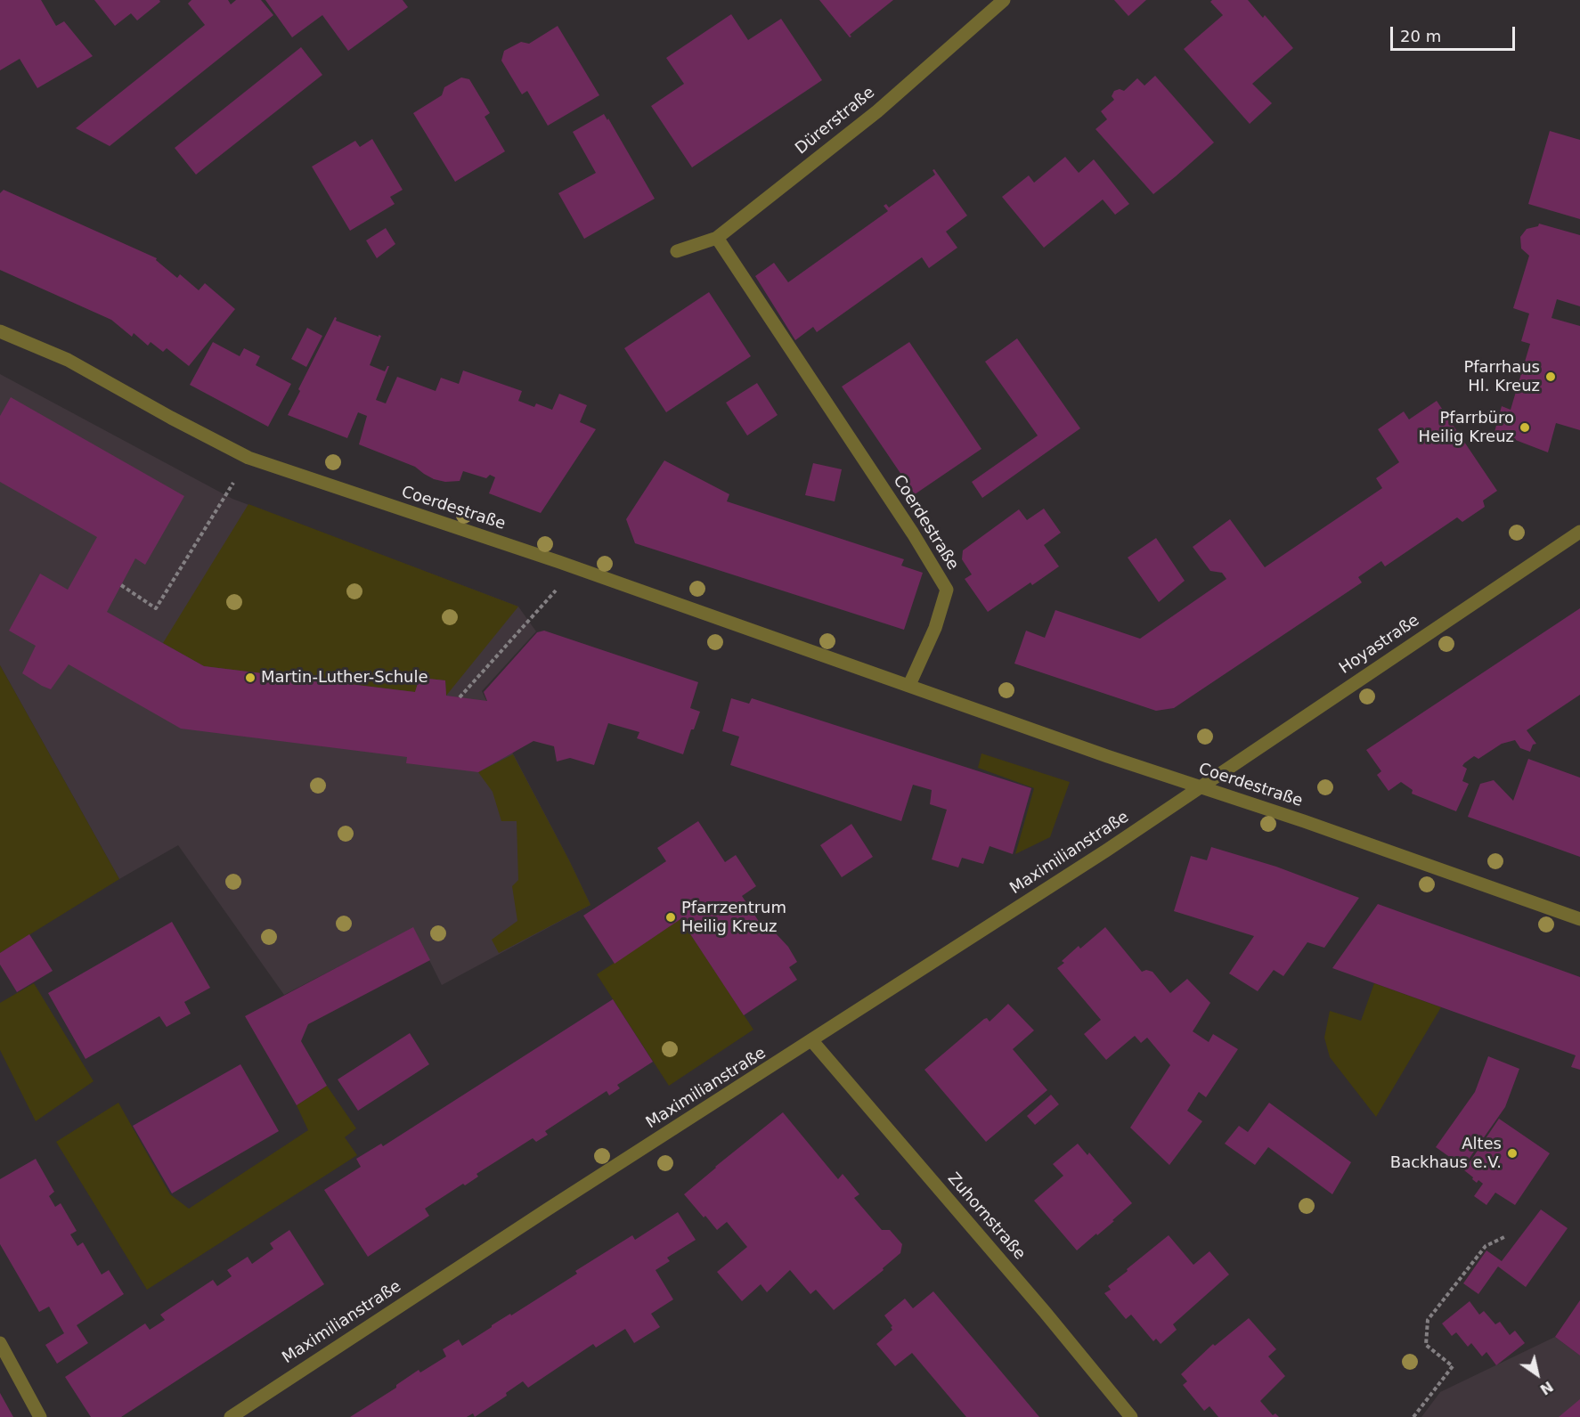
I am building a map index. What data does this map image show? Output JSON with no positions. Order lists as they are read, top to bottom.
{
  "streets": {
    "street": [
      "Dürerstraße",
      "Coerdestraße",
      "Hoyastraße",
      "Maximilianstraße",
      "Zuhornstraße"
    ]
  },
  "crossings": [
    ["Dürerstraße", "Coerdestraße"],
    ["Coerdestraße", "Hoyastraße"],
    ["Coerdestraße", "Maximilianstraße"],
    ["Hoyastraße", "Maximilianstraße"],
    ["Maximilianstraße", "Zuhornstraße"]
  ],
  "places": [
    "Pfarrhaus Hl. Kreuz",
    "Pfarrbüro Heilig Kreuz",
    "Martin-Luther-Schule",
    "Pfarrzentrum Heilig Kreuz",
    "Altes Backhaus e.V."
  ],
  "scale_bar": "20 m",
  "north": "bottom right"
}
